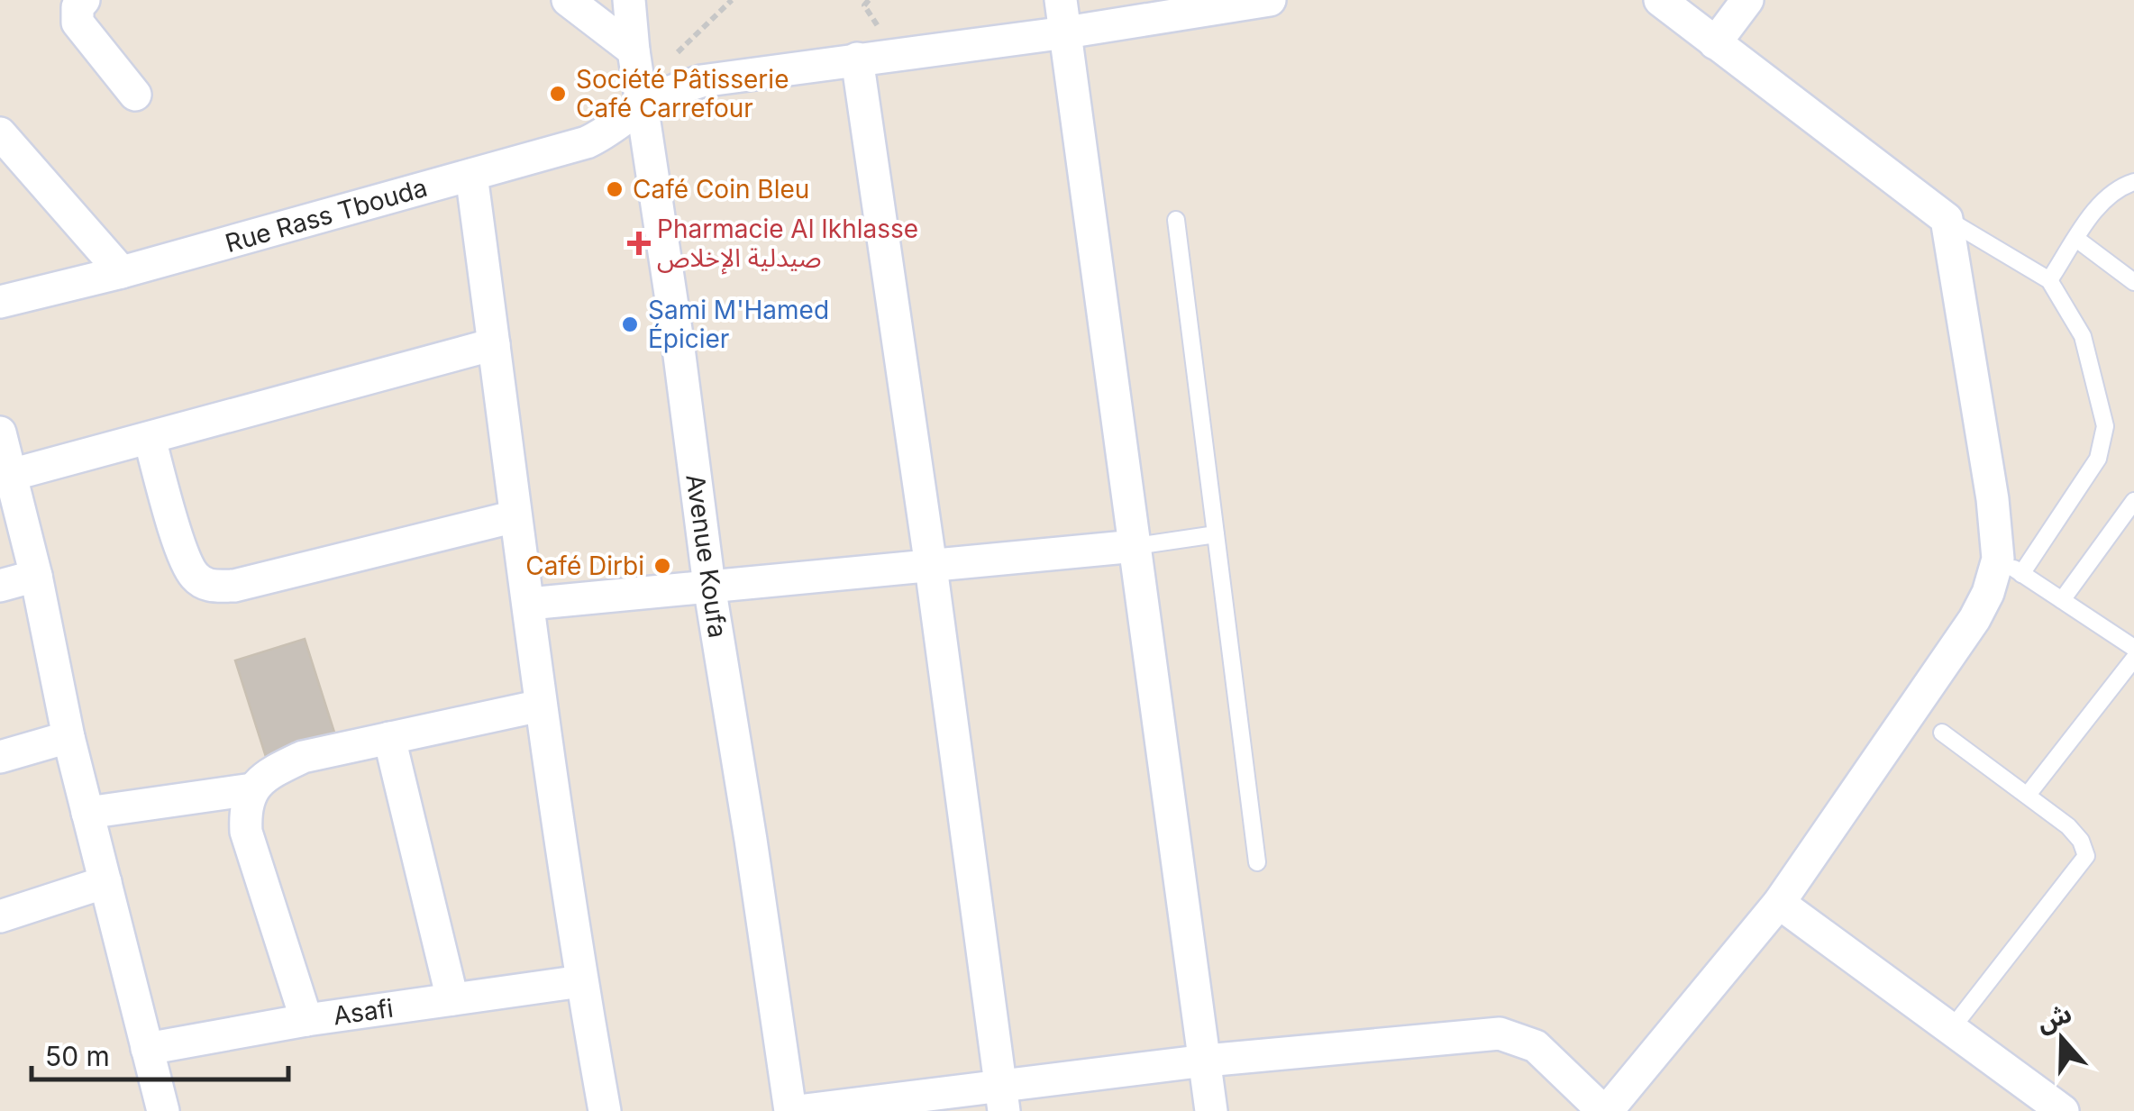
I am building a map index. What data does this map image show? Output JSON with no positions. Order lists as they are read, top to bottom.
{
  "streets": {
    "street": ["Rue Rass Tbouda", "Avenue Koufa", "Asafi"]
  },
  "crossings": [
    ["Rue Rass Tbouda", "Avenue Koufa"]
  ],
  "places": {
    "other": [
      "Société Pâtisserie Café Carrefour",
      "Café Coin Bleu",
      "Sami M'Hamed Épicier",
      "Café Dirbi"
    ],
    "health": ["Pharmacie Al Ikhlasse صيدلية الإخلاص"]
  },
  "scale_bar": "50 m",
  "north": "top"
}
